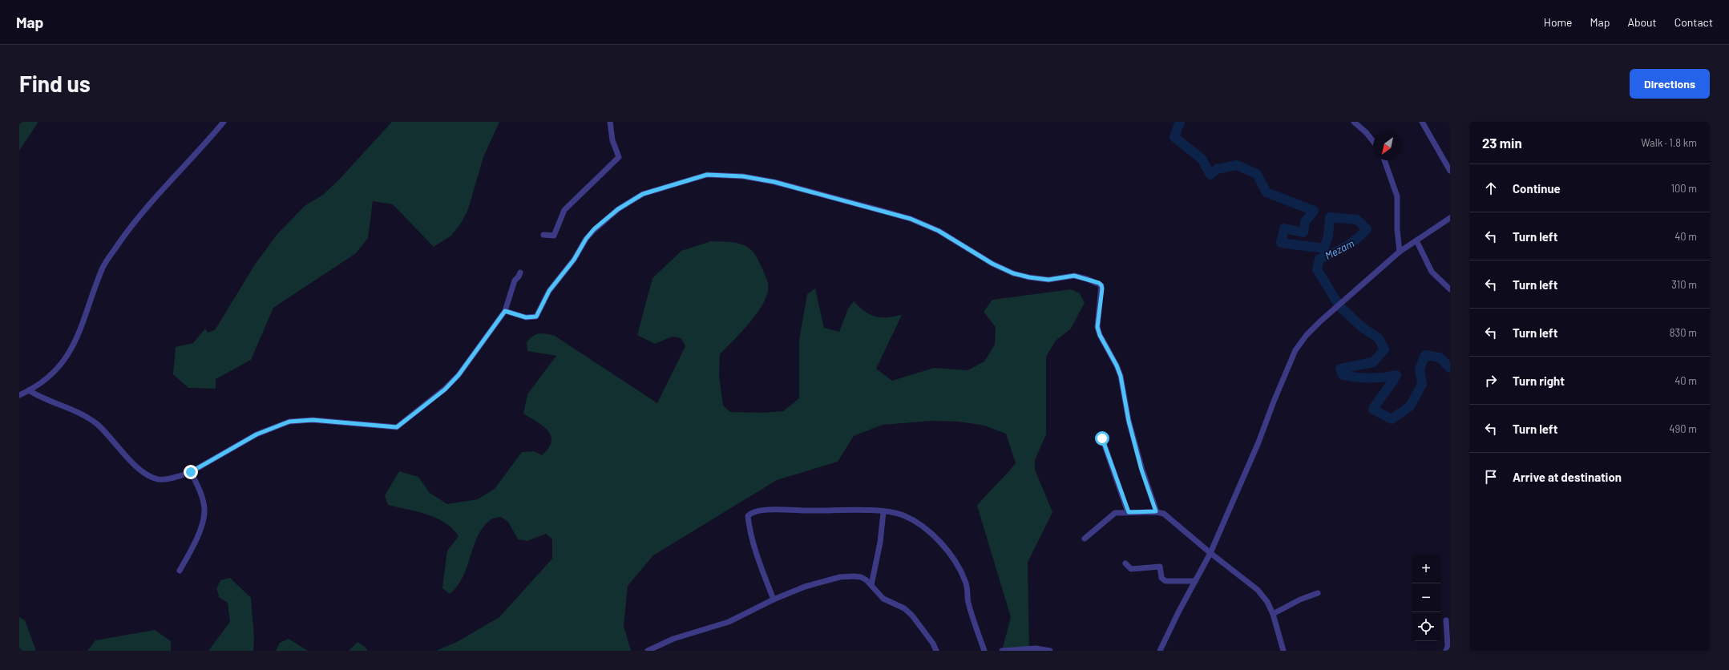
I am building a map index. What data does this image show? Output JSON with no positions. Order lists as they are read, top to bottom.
{
  "water": ["Mezam"],
  "north": "bottom left",
  "page": {
    "header": "Map",
    "nav": [
      "Home",
      "Map",
      "About",
      "Contact"
    ],
    "buttons": "Directions",
    "title": "Find us",
    "heading": ["23 min", "Walk · 1.8 km"],
    "list": [
      ["Continue", "100 m"],
      ["Turn left", "40 m"],
      ["Turn left", "310 m"],
      ["Turn left", "830 m"],
      ["Turn right", "40 m"],
      ["Turn left", "490 m"],
      "Arrive at destination"
    ],
    "map_buttons": ["+", "−"]
  }
}
